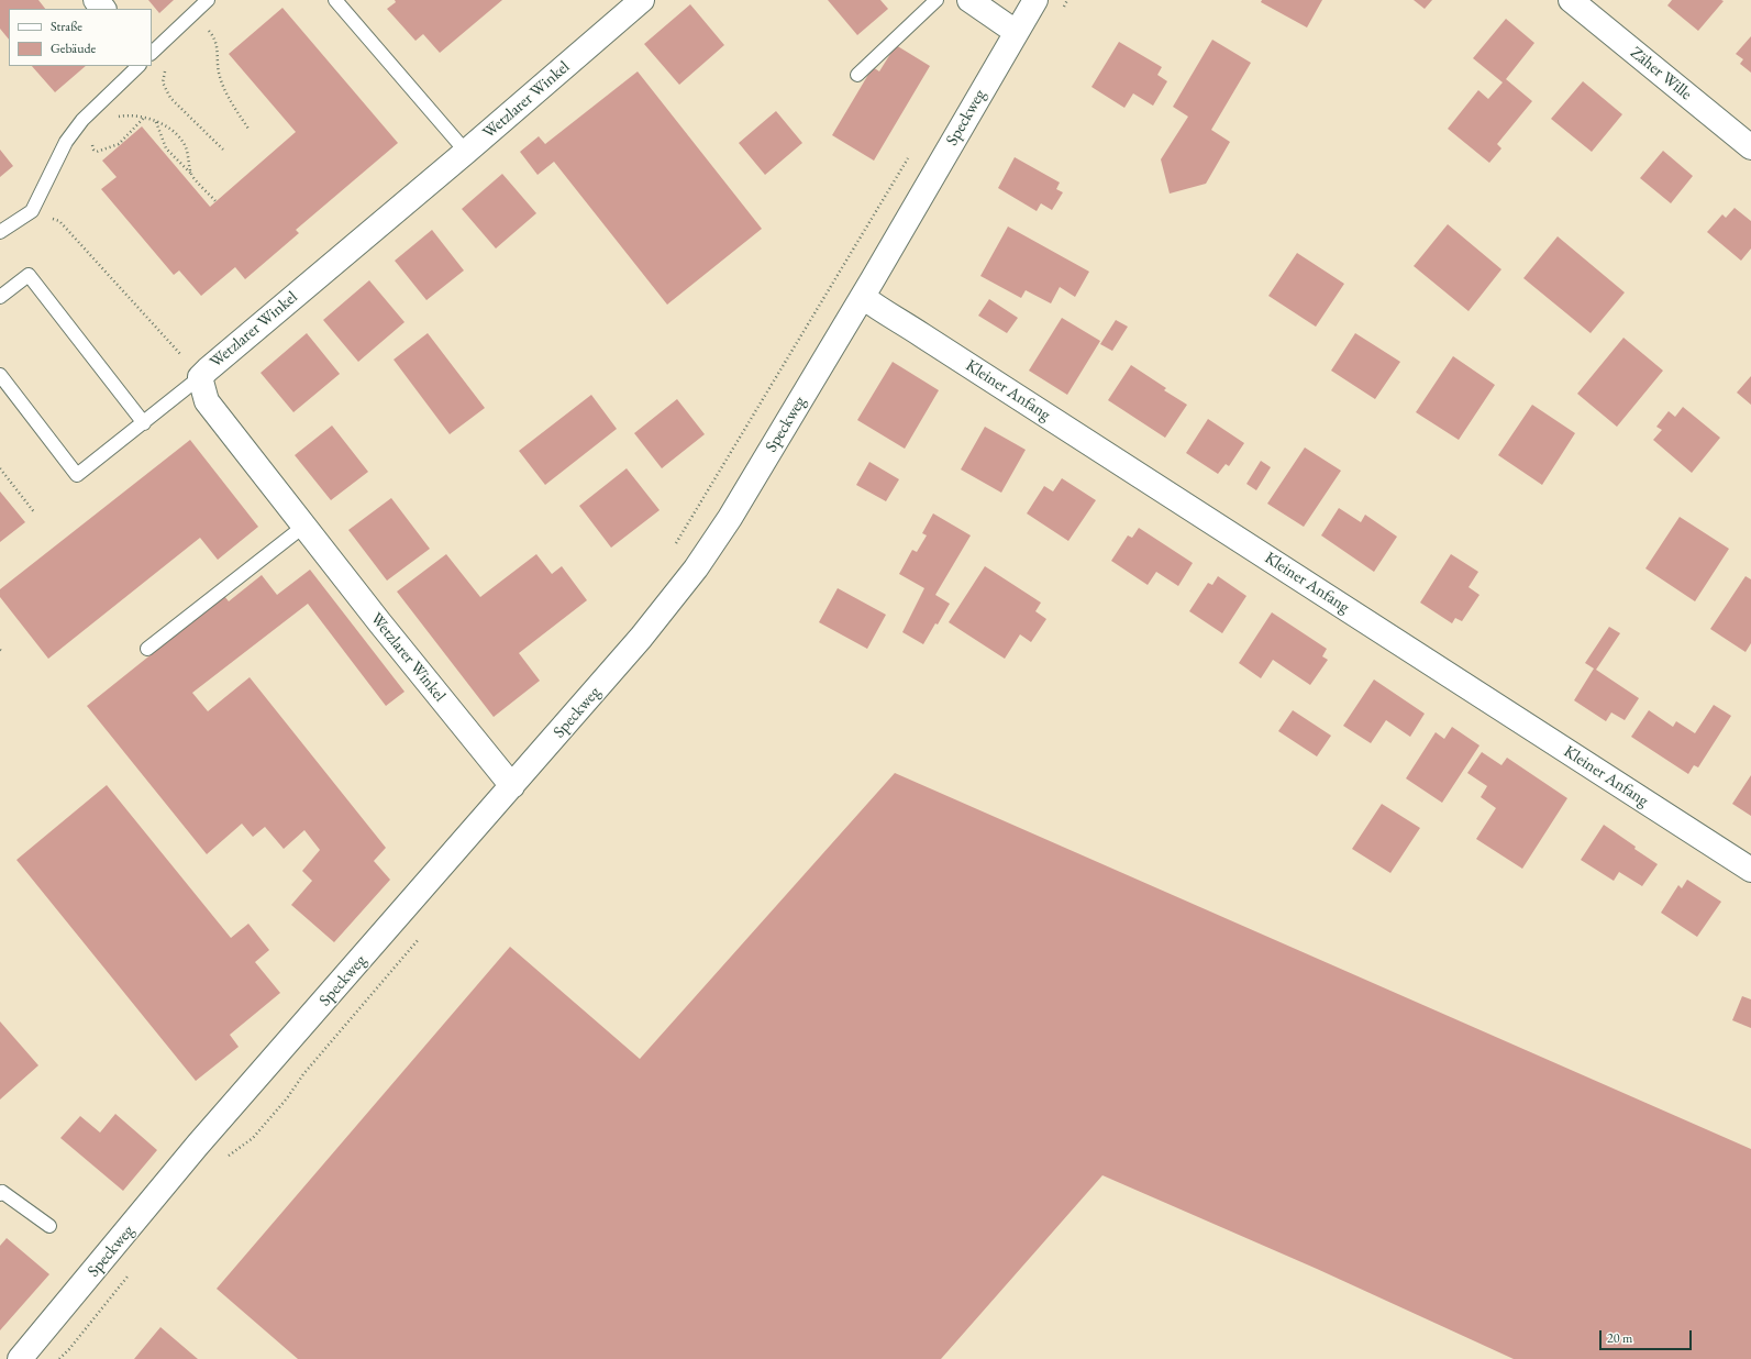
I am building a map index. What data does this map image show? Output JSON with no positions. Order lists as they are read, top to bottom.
{
  "streets": {
    "street": [
      "Zäher Wille",
      "Wetzlarer Winkel",
      "Speckweg",
      "Kleiner Anfang"
    ]
  },
  "crossings": [
    ["Wetzlarer Winkel", "Speckweg"],
    ["Speckweg", "Kleiner Anfang"]
  ],
  "legend": ["Straße", "Gebäude"],
  "scale_bar": "20 m"
}
